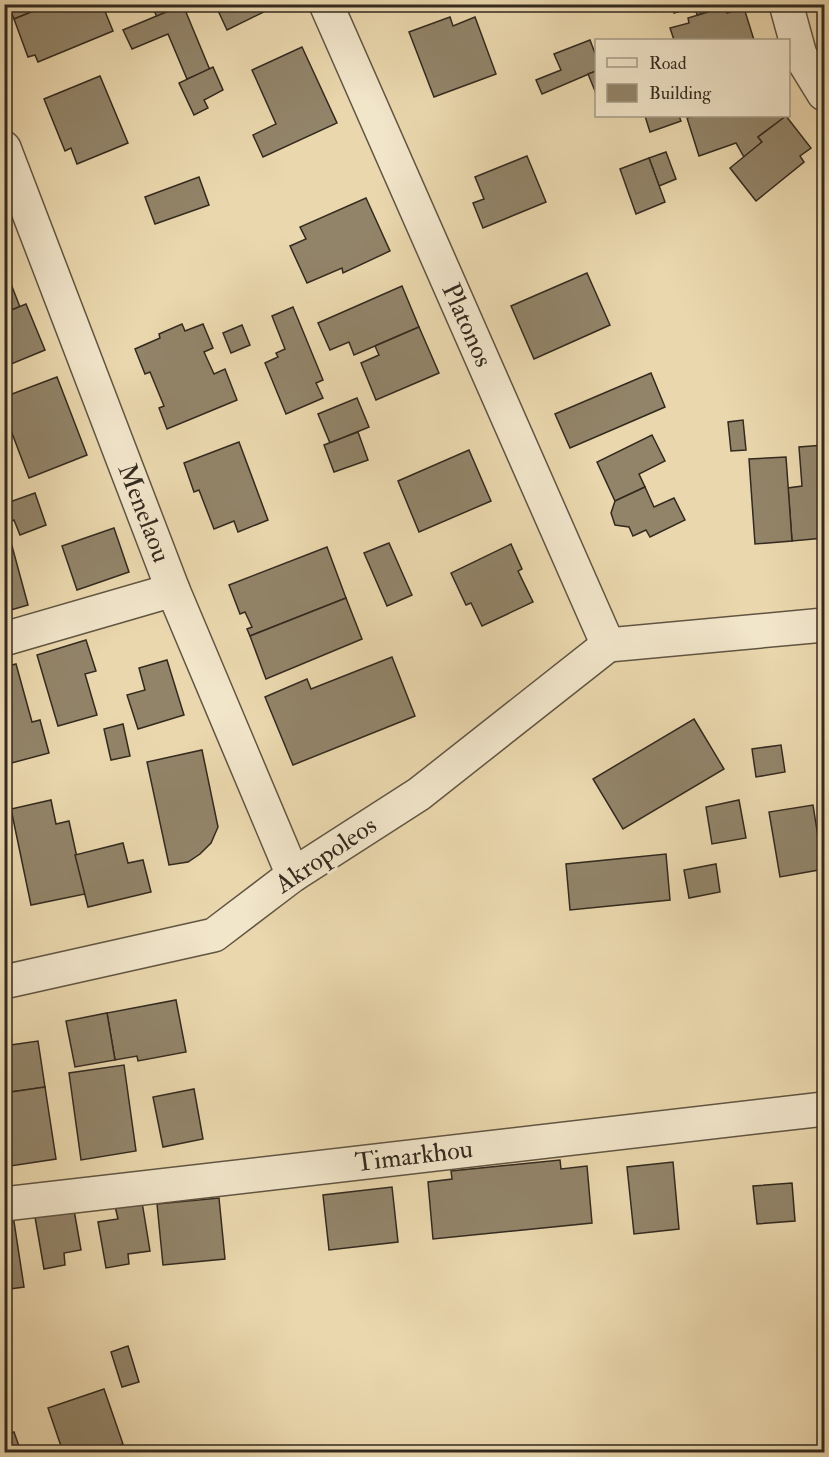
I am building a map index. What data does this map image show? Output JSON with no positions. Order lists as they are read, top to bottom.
{
  "streets": {
    "street": [
      "Platonos",
      "Menelaou",
      "Akropoleos",
      "Timarkhou"
    ]
  },
  "crossings": [
    ["Platonos", "Akropoleos"],
    ["Menelaou", "Akropoleos"]
  ],
  "legend": ["Road", "Building"]
}
